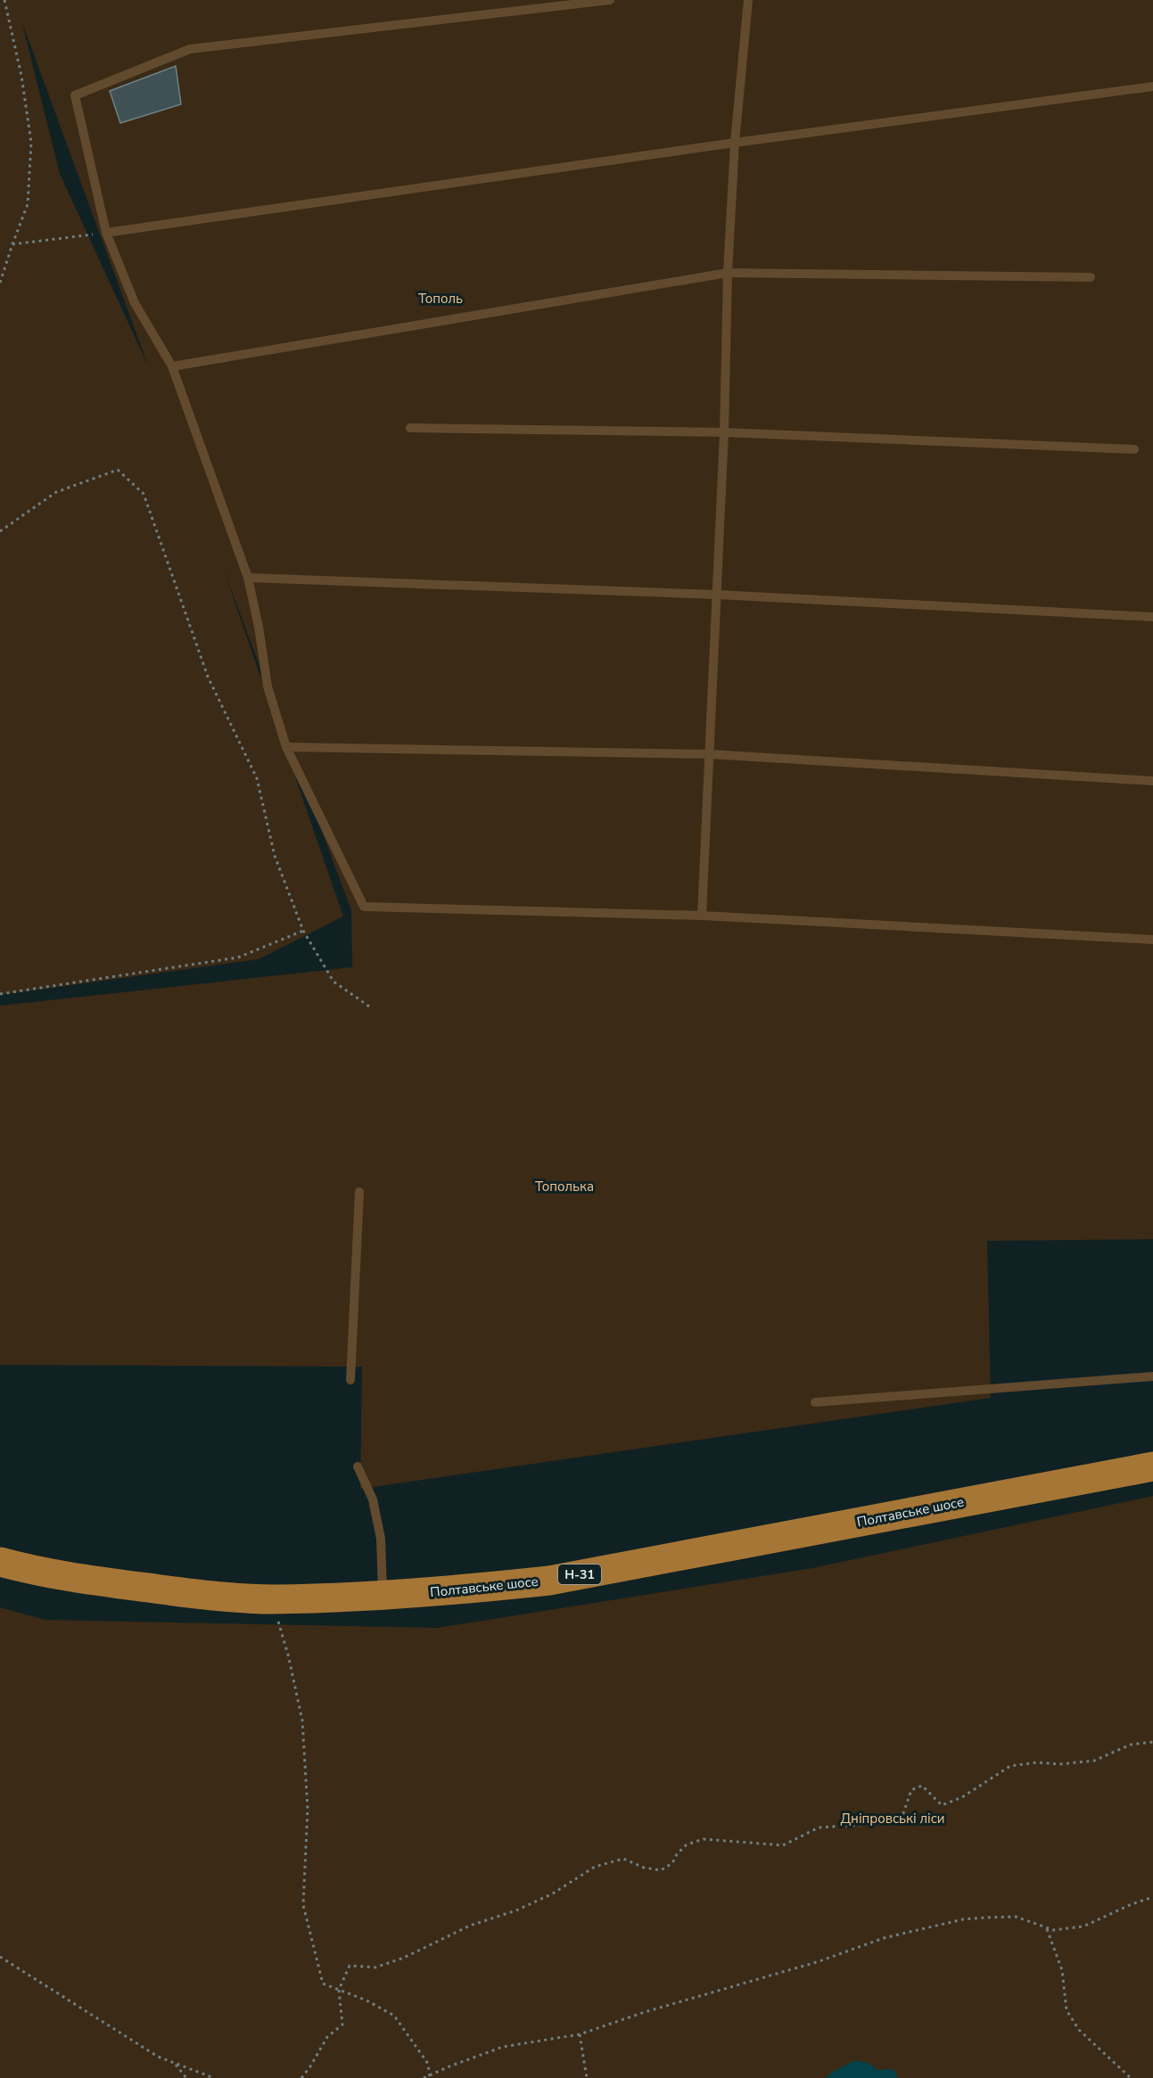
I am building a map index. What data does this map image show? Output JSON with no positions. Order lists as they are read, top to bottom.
{
  "streets": {
    "main road": ["Полтавське шосе", "Н-31"]
  },
  "parks": ["Тополь", "Тополька", "Дніпровські ліси"]
}
